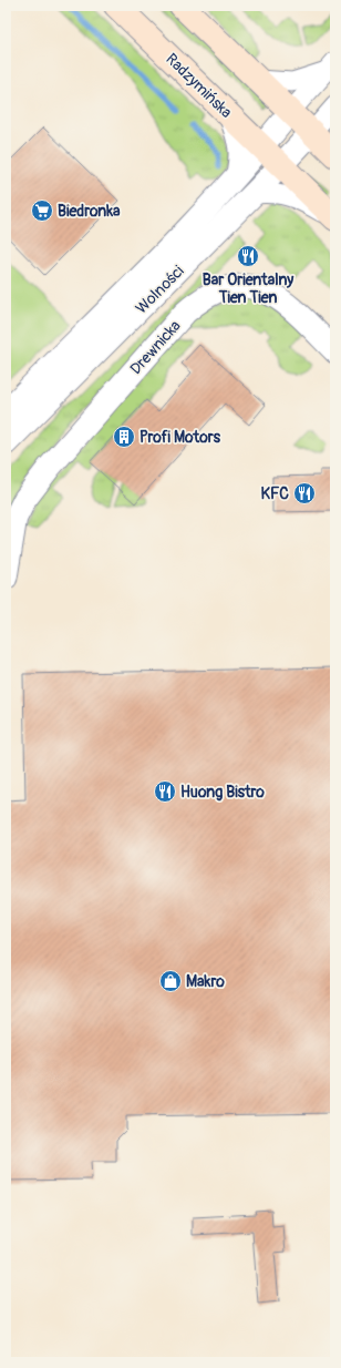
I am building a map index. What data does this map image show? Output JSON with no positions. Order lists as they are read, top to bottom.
{
  "streets": {
    "main road": ["Radzymińska"],
    "street": ["Wolności", "Drewnicka"]
  },
  "crossings": [
    ["Radzymińska", "Wolności"]
  ],
  "places": {
    "supermarket": ["Biedronka"],
    "restaurant": ["Bar Orientalny Tien Tien", "KFC", "Huong Bistro"],
    "building": ["Profi Motors"],
    "shop": ["Makro"]
  }
}
